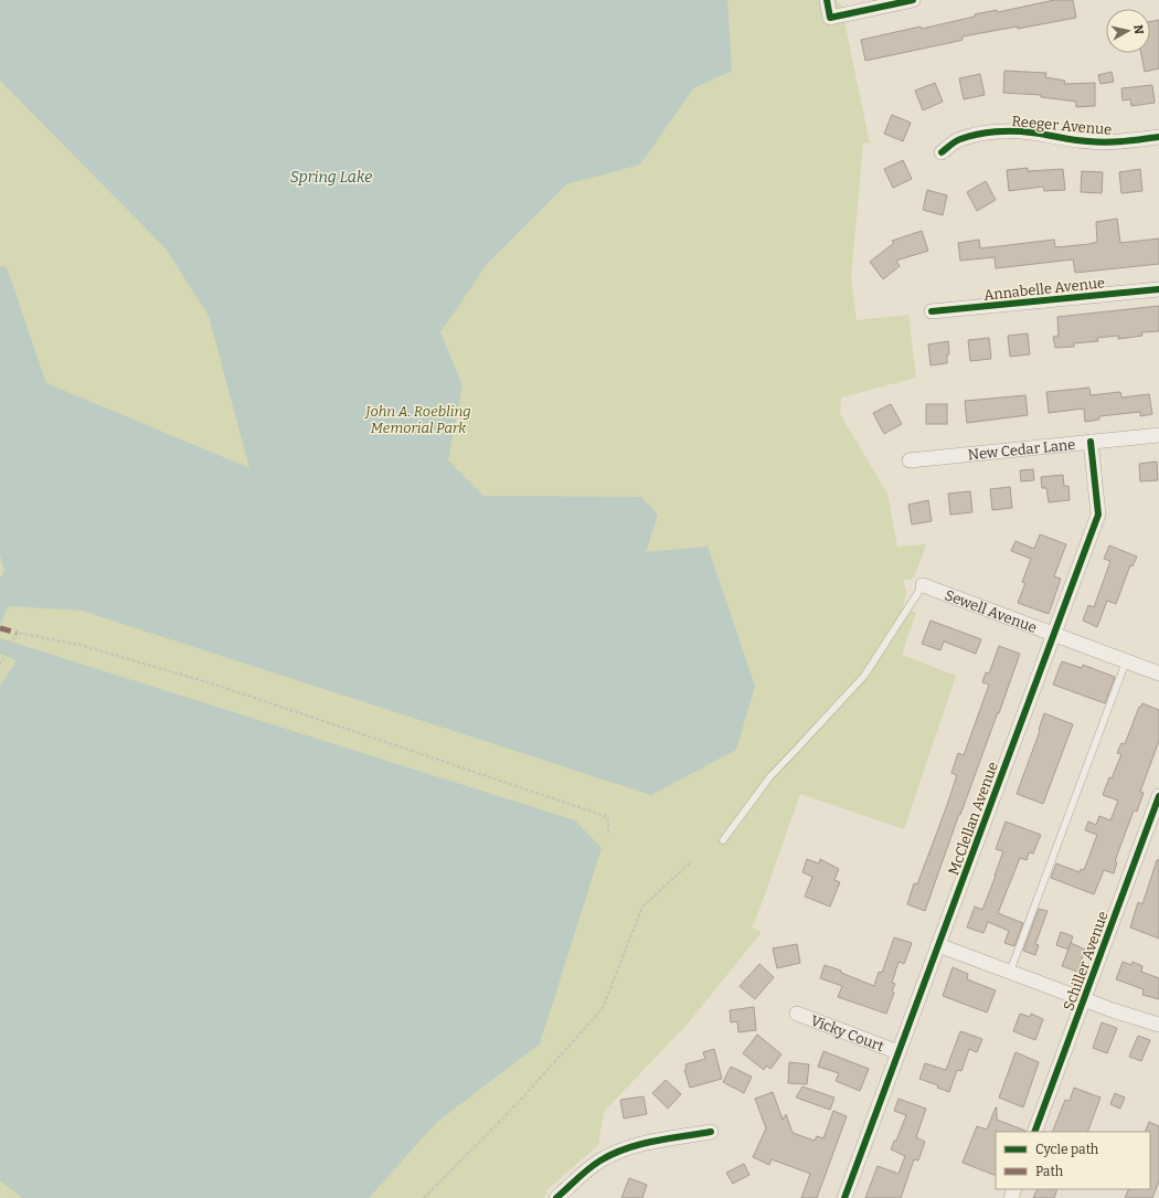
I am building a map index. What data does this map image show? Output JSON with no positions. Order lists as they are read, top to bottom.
{
  "streets": {
    "street": [
      "Reeger Avenue",
      "Annabelle Avenue",
      "New Cedar Lane",
      "Sewell Avenue",
      "McClellan Avenue",
      "Schiller Avenue",
      "Vicky Court"
    ]
  },
  "crossings": [
    ["New Cedar Lane", "McClellan Avenue"],
    ["Sewell Avenue", "McClellan Avenue"],
    ["McClellan Avenue", "Vicky Court"]
  ],
  "water": ["Spring Lake"],
  "parks": ["John A. Roebling Memorial Park"],
  "legend": ["Cycle path", "Path"],
  "north": "right"
}
